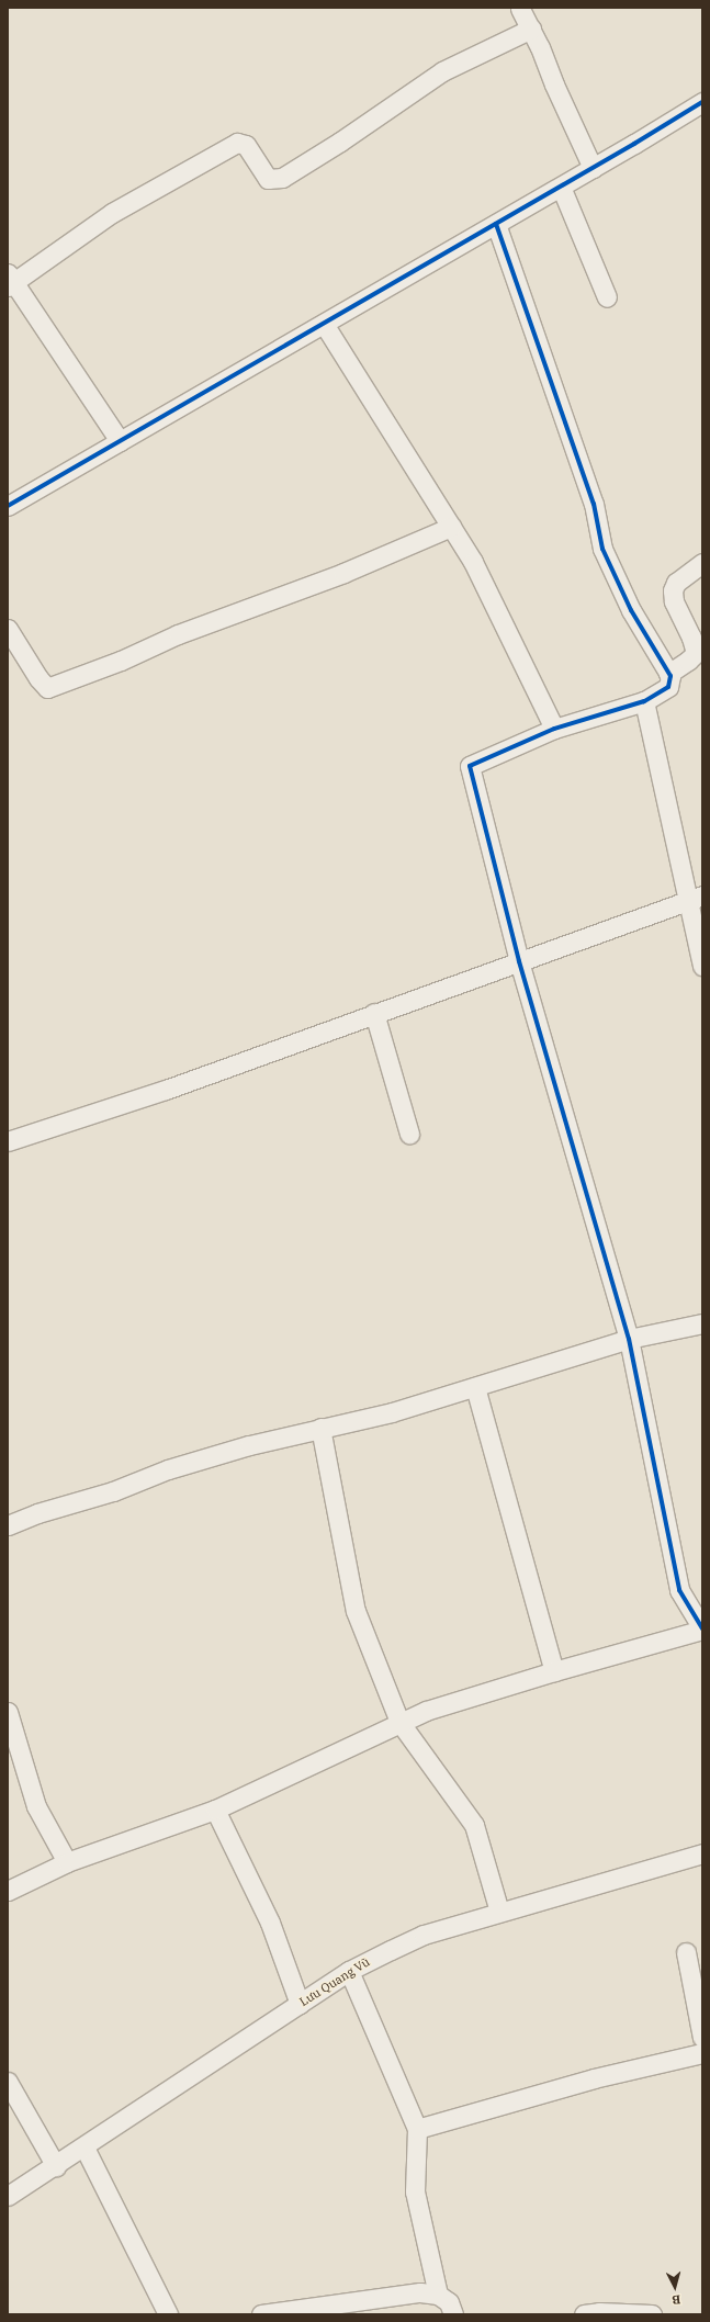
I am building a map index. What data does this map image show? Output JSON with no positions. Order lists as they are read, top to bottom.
{
  "streets": {
    "street": ["Lưu Quang Vũ"]
  },
  "north": "bottom"
}
